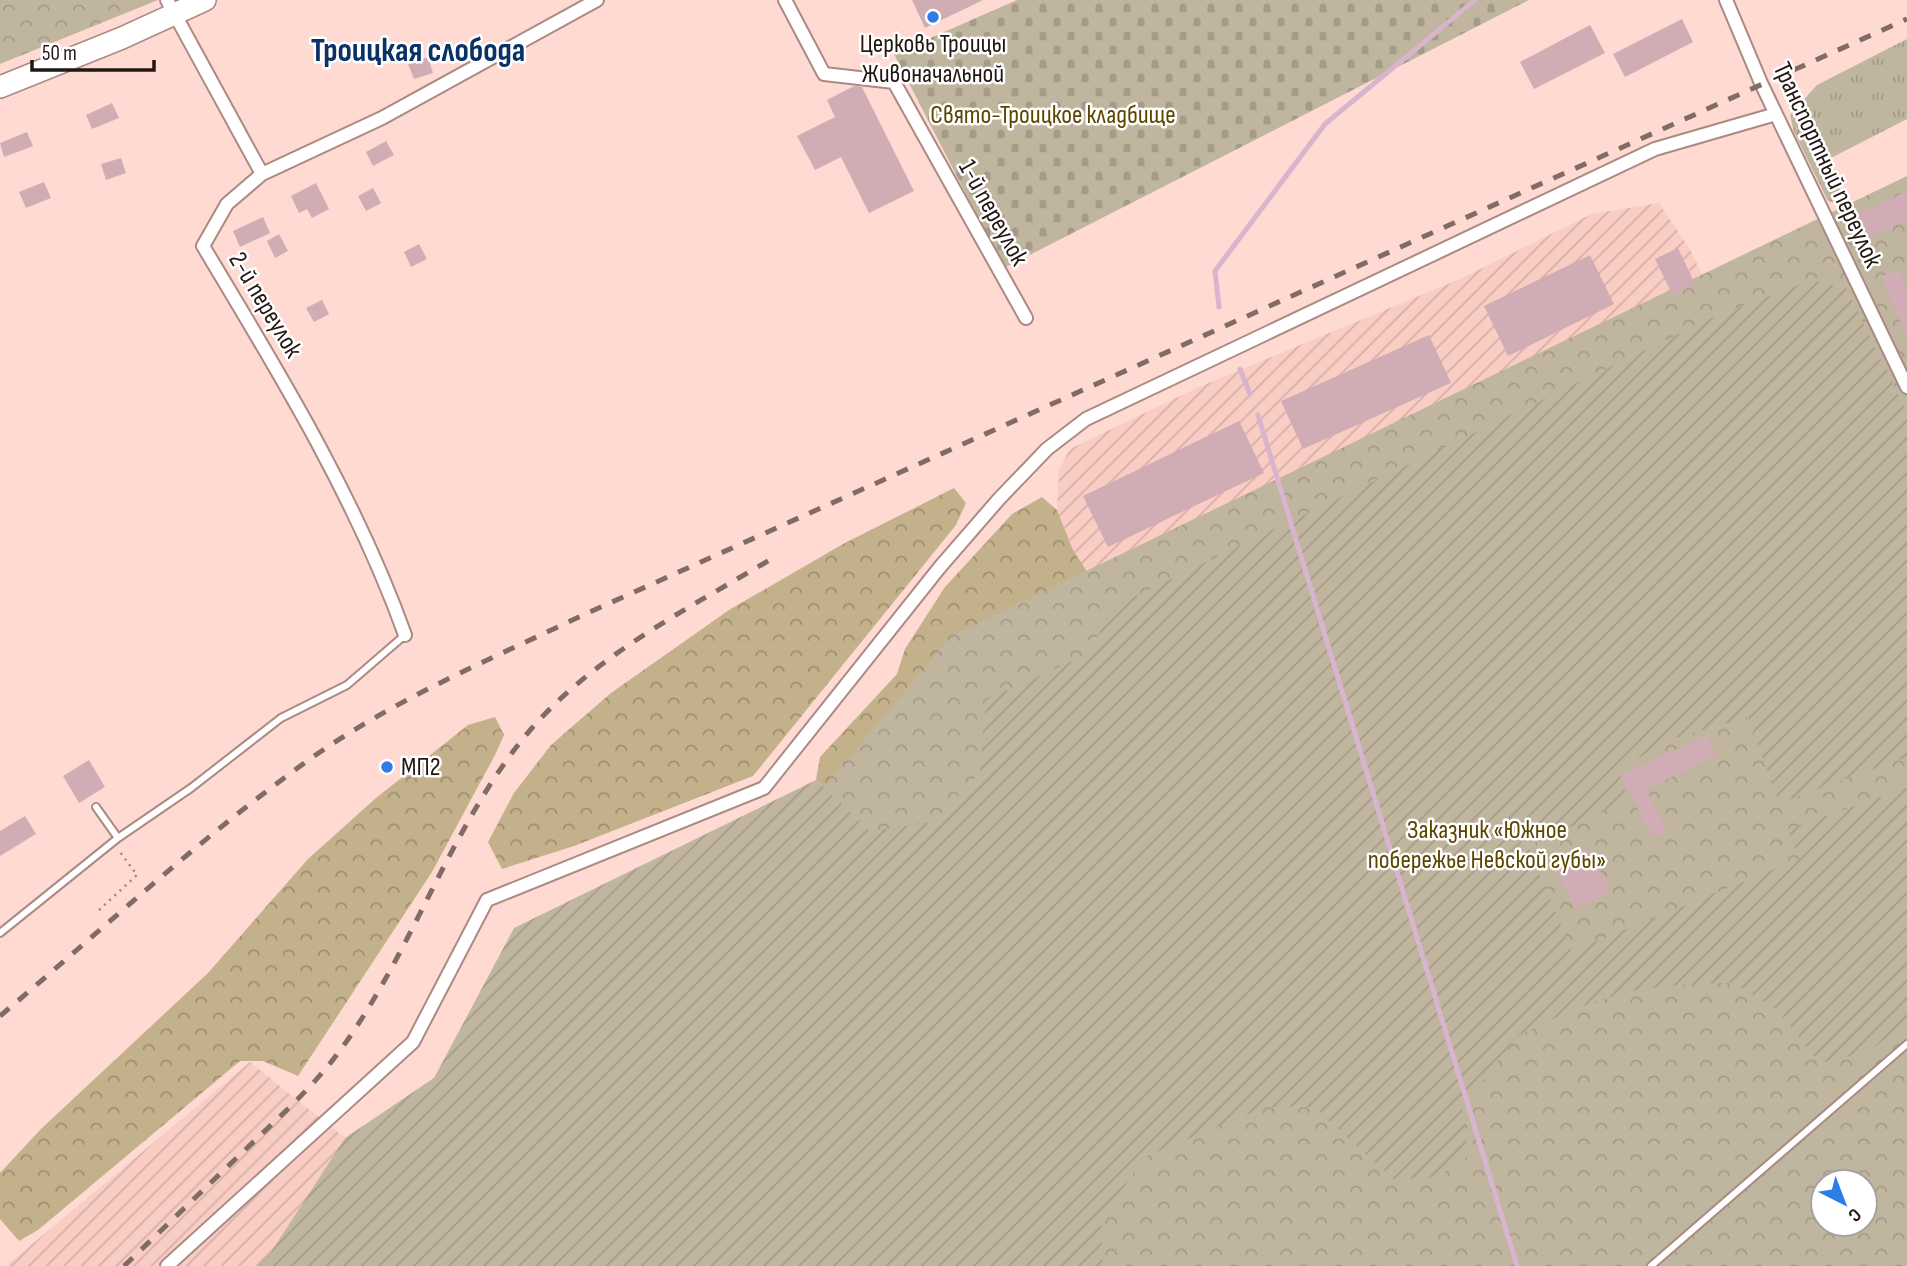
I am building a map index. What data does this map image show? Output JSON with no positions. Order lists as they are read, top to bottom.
{
  "streets": {
    "street": ["Транспортный переулок", "1-й переулок", "2-й переулок"]
  },
  "districts": ["Троицкая слобода"],
  "parks": ["Свято-Троицкое кладбище", "Заказник «Южное побережье Невской губы»"],
  "places": ["Церковь Троицы Живоначальной", "МП2"],
  "scale_bar": "50 m",
  "north": "bottom right"
}
